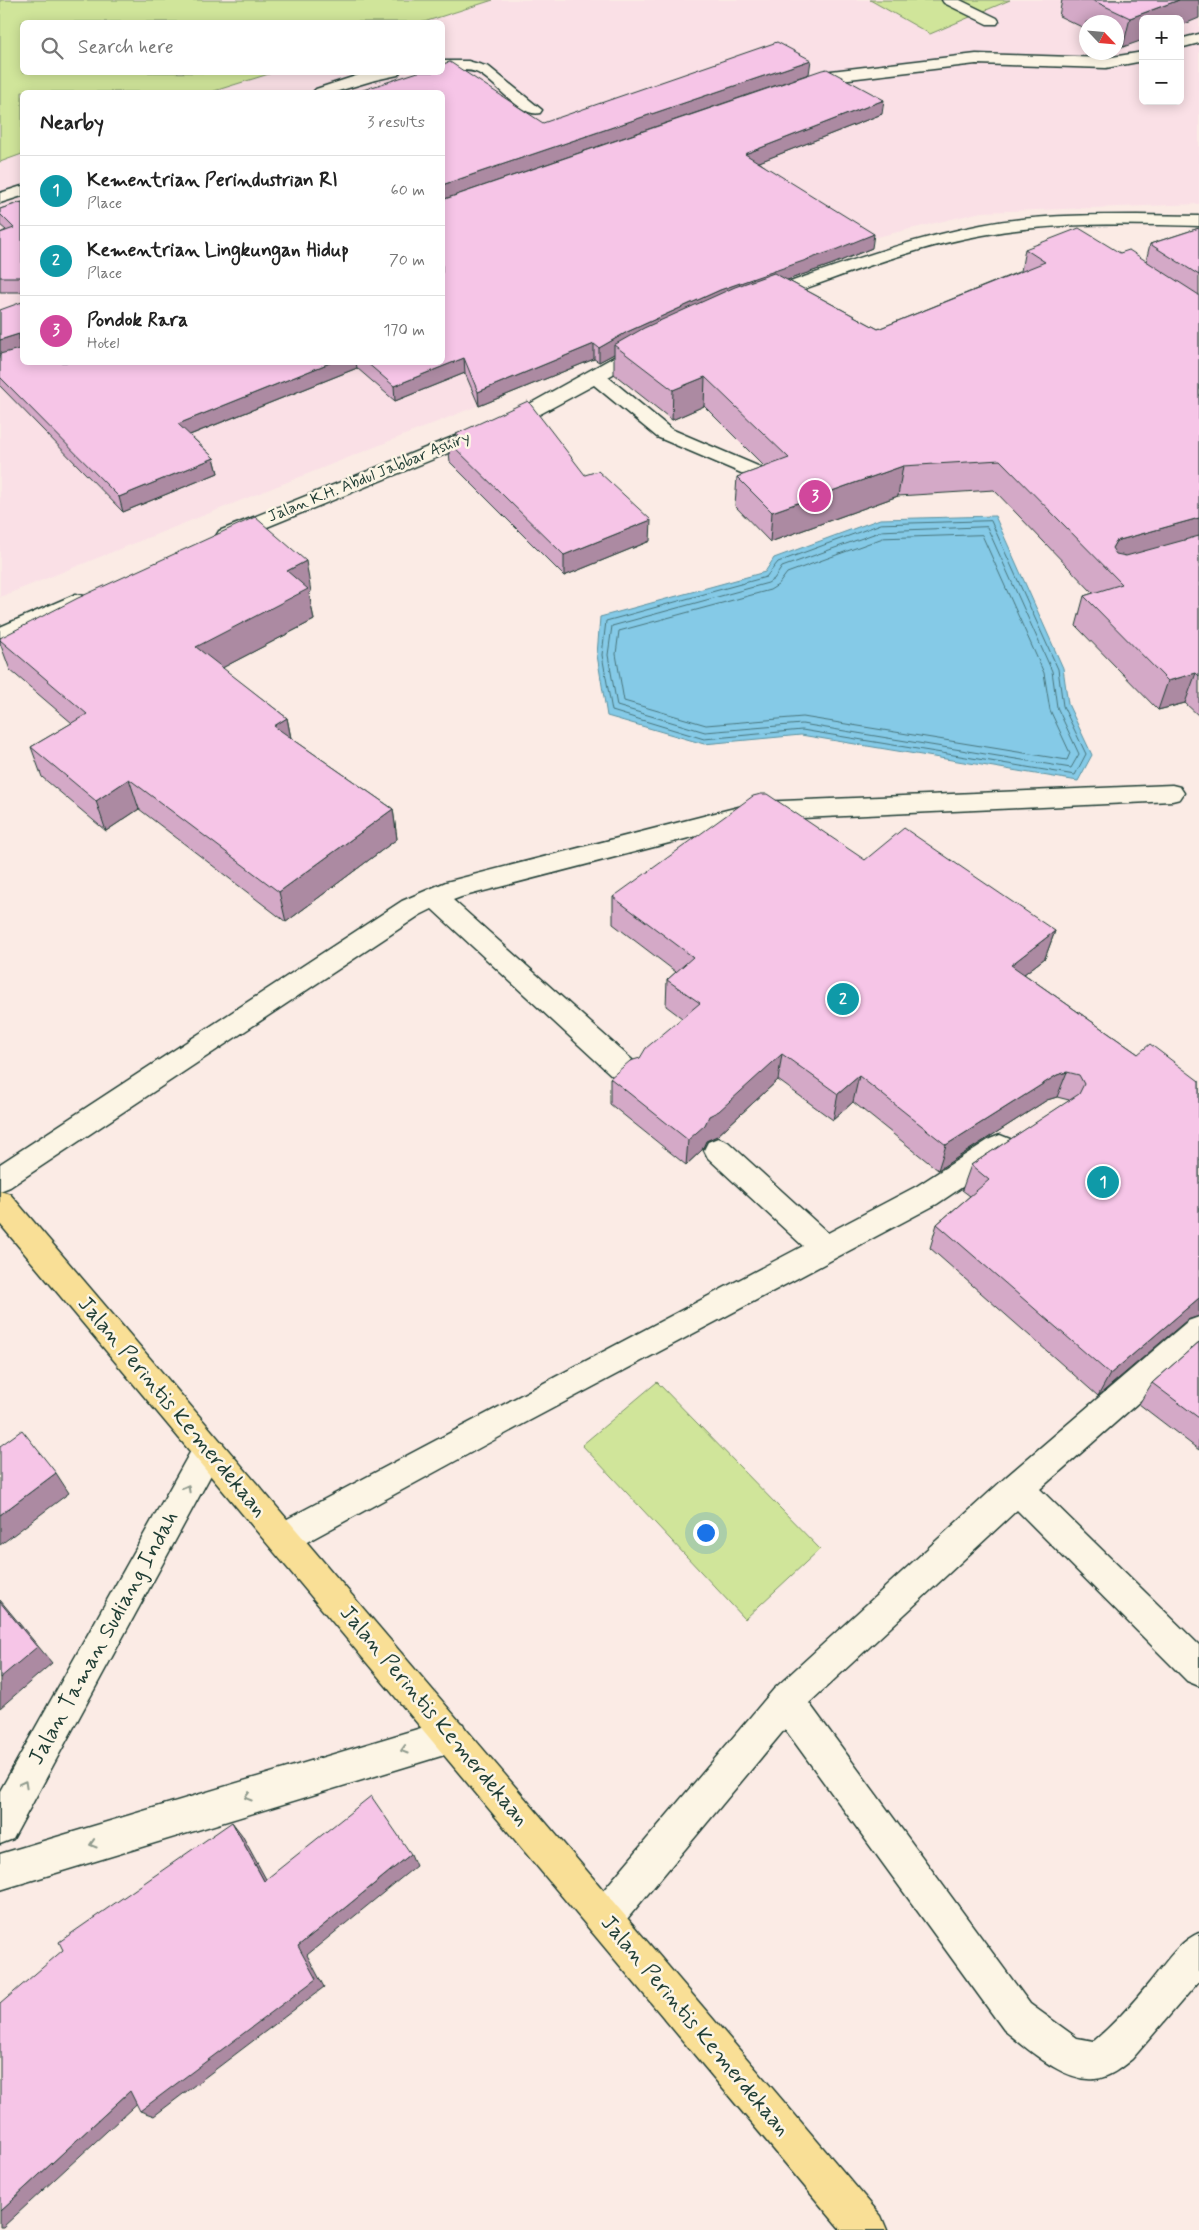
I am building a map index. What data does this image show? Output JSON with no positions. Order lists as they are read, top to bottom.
{
  "streets": {
    "highway": ["Jalan Perintis Kemerdekaan"],
    "street": ["Jalan K.H. Abdul Jabbar Ashiry", "Jalan Taman Sudiang Indah"]
  },
  "crossings": [
    ["Jalan Perintis Kemerdekaan", "Jalan Taman Sudiang Indah"]
  ],
  "one_way": ["Jalan Taman Sudiang Indah"],
  "north": "bottom right",
  "page": {
    "map_buttons": ["+", "−"],
    "search": "Search here",
    "heading": ["Nearby", "3 results"],
    "list": [
      {
        "mark": "1",
        "name": "Kementrian Perindustrian RI",
        "note": "Place",
        "value": "60 m"
      },
      {
        "mark": "2",
        "name": "Kementrian Lingkungan Hidup",
        "note": "Place",
        "value": "70 m"
      },
      {
        "mark": "3",
        "name": "Pondok Rara",
        "note": "Hotel",
        "value": "170 m"
      }
    ],
    "pins": ["3", "2", "1"]
  }
}
